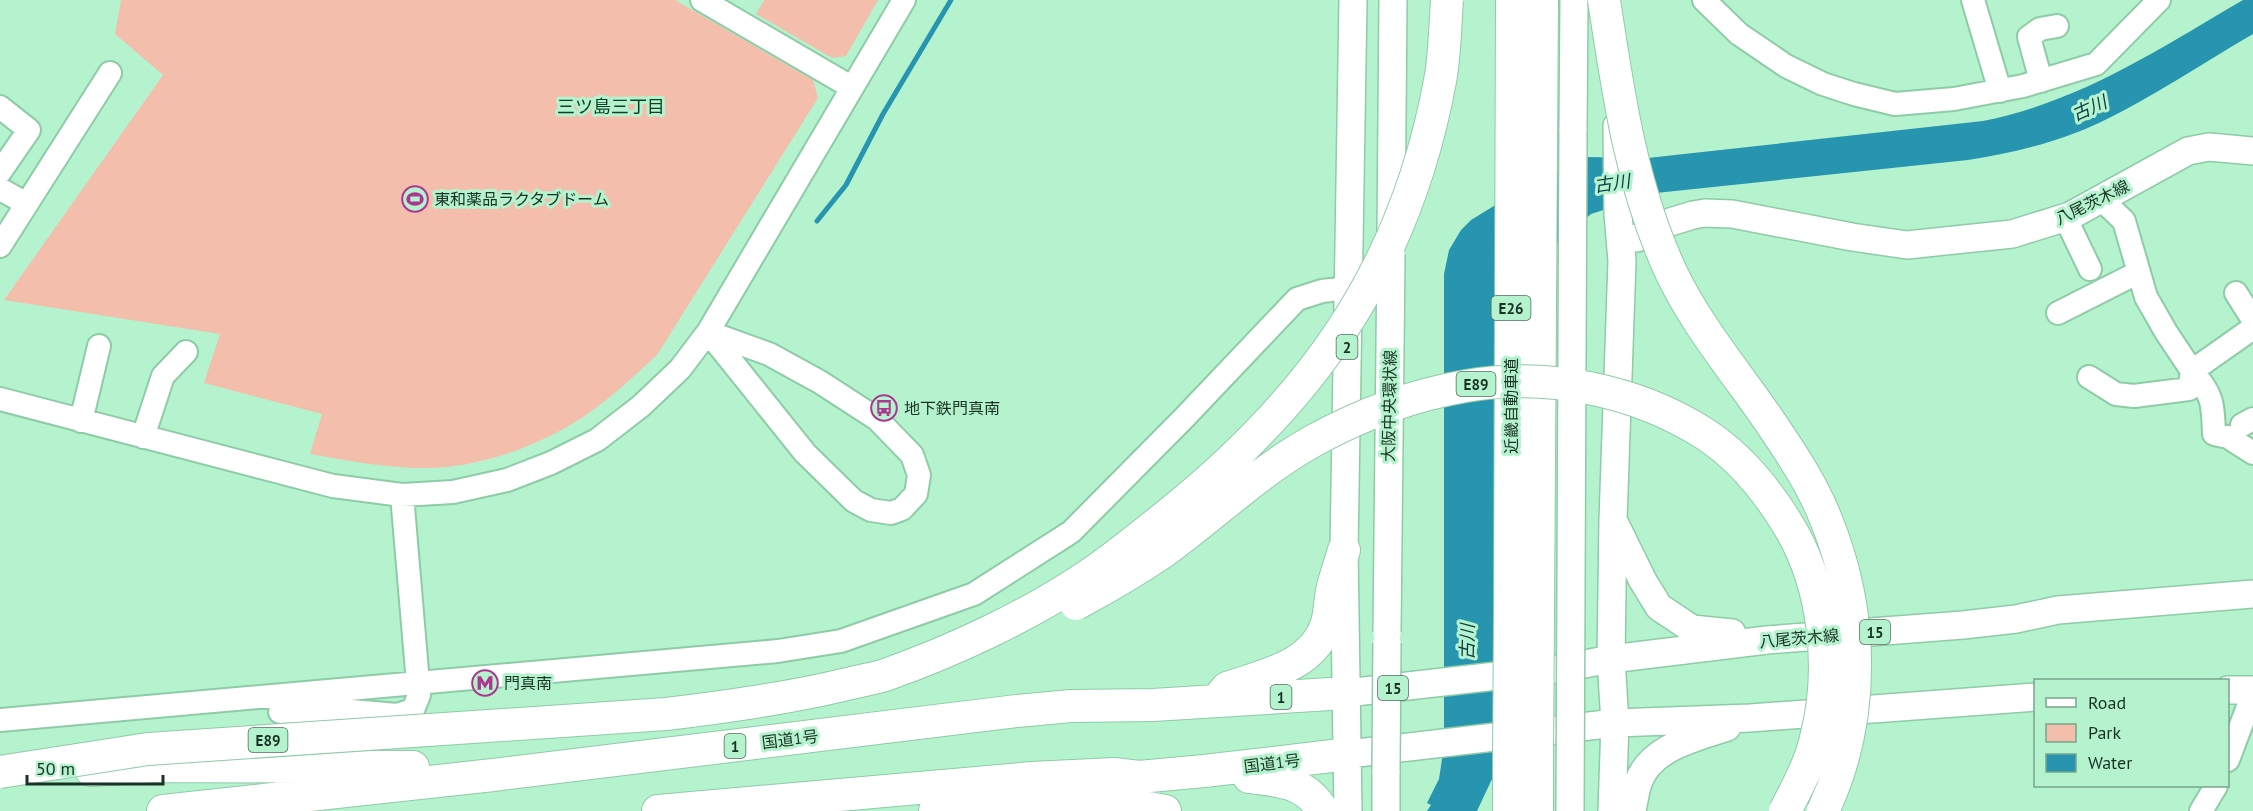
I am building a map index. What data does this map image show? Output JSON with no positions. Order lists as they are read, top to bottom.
{
  "streets": {
    "highway": [
      "E26",
      "E89",
      "近畿自動車道",
      "1",
      "国道1号"
    ],
    "main road": [
      "八尾茨木線",
      "2",
      "大阪中央環状線",
      "15"
    ]
  },
  "crossings": [
    ["八尾茨木線", "2"],
    ["八尾茨木線", "国道1号"],
    ["2", "国道1号"]
  ],
  "districts": ["三ツ島三丁目"],
  "water": ["古川"],
  "places": {
    "sports": ["東和薬品ラクタブドーム"],
    "bus stop": ["地下鉄門真南"],
    "metro station": ["門真南"]
  },
  "legend": ["Road", "Park", "Water"],
  "scale_bar": "50 m"
}
